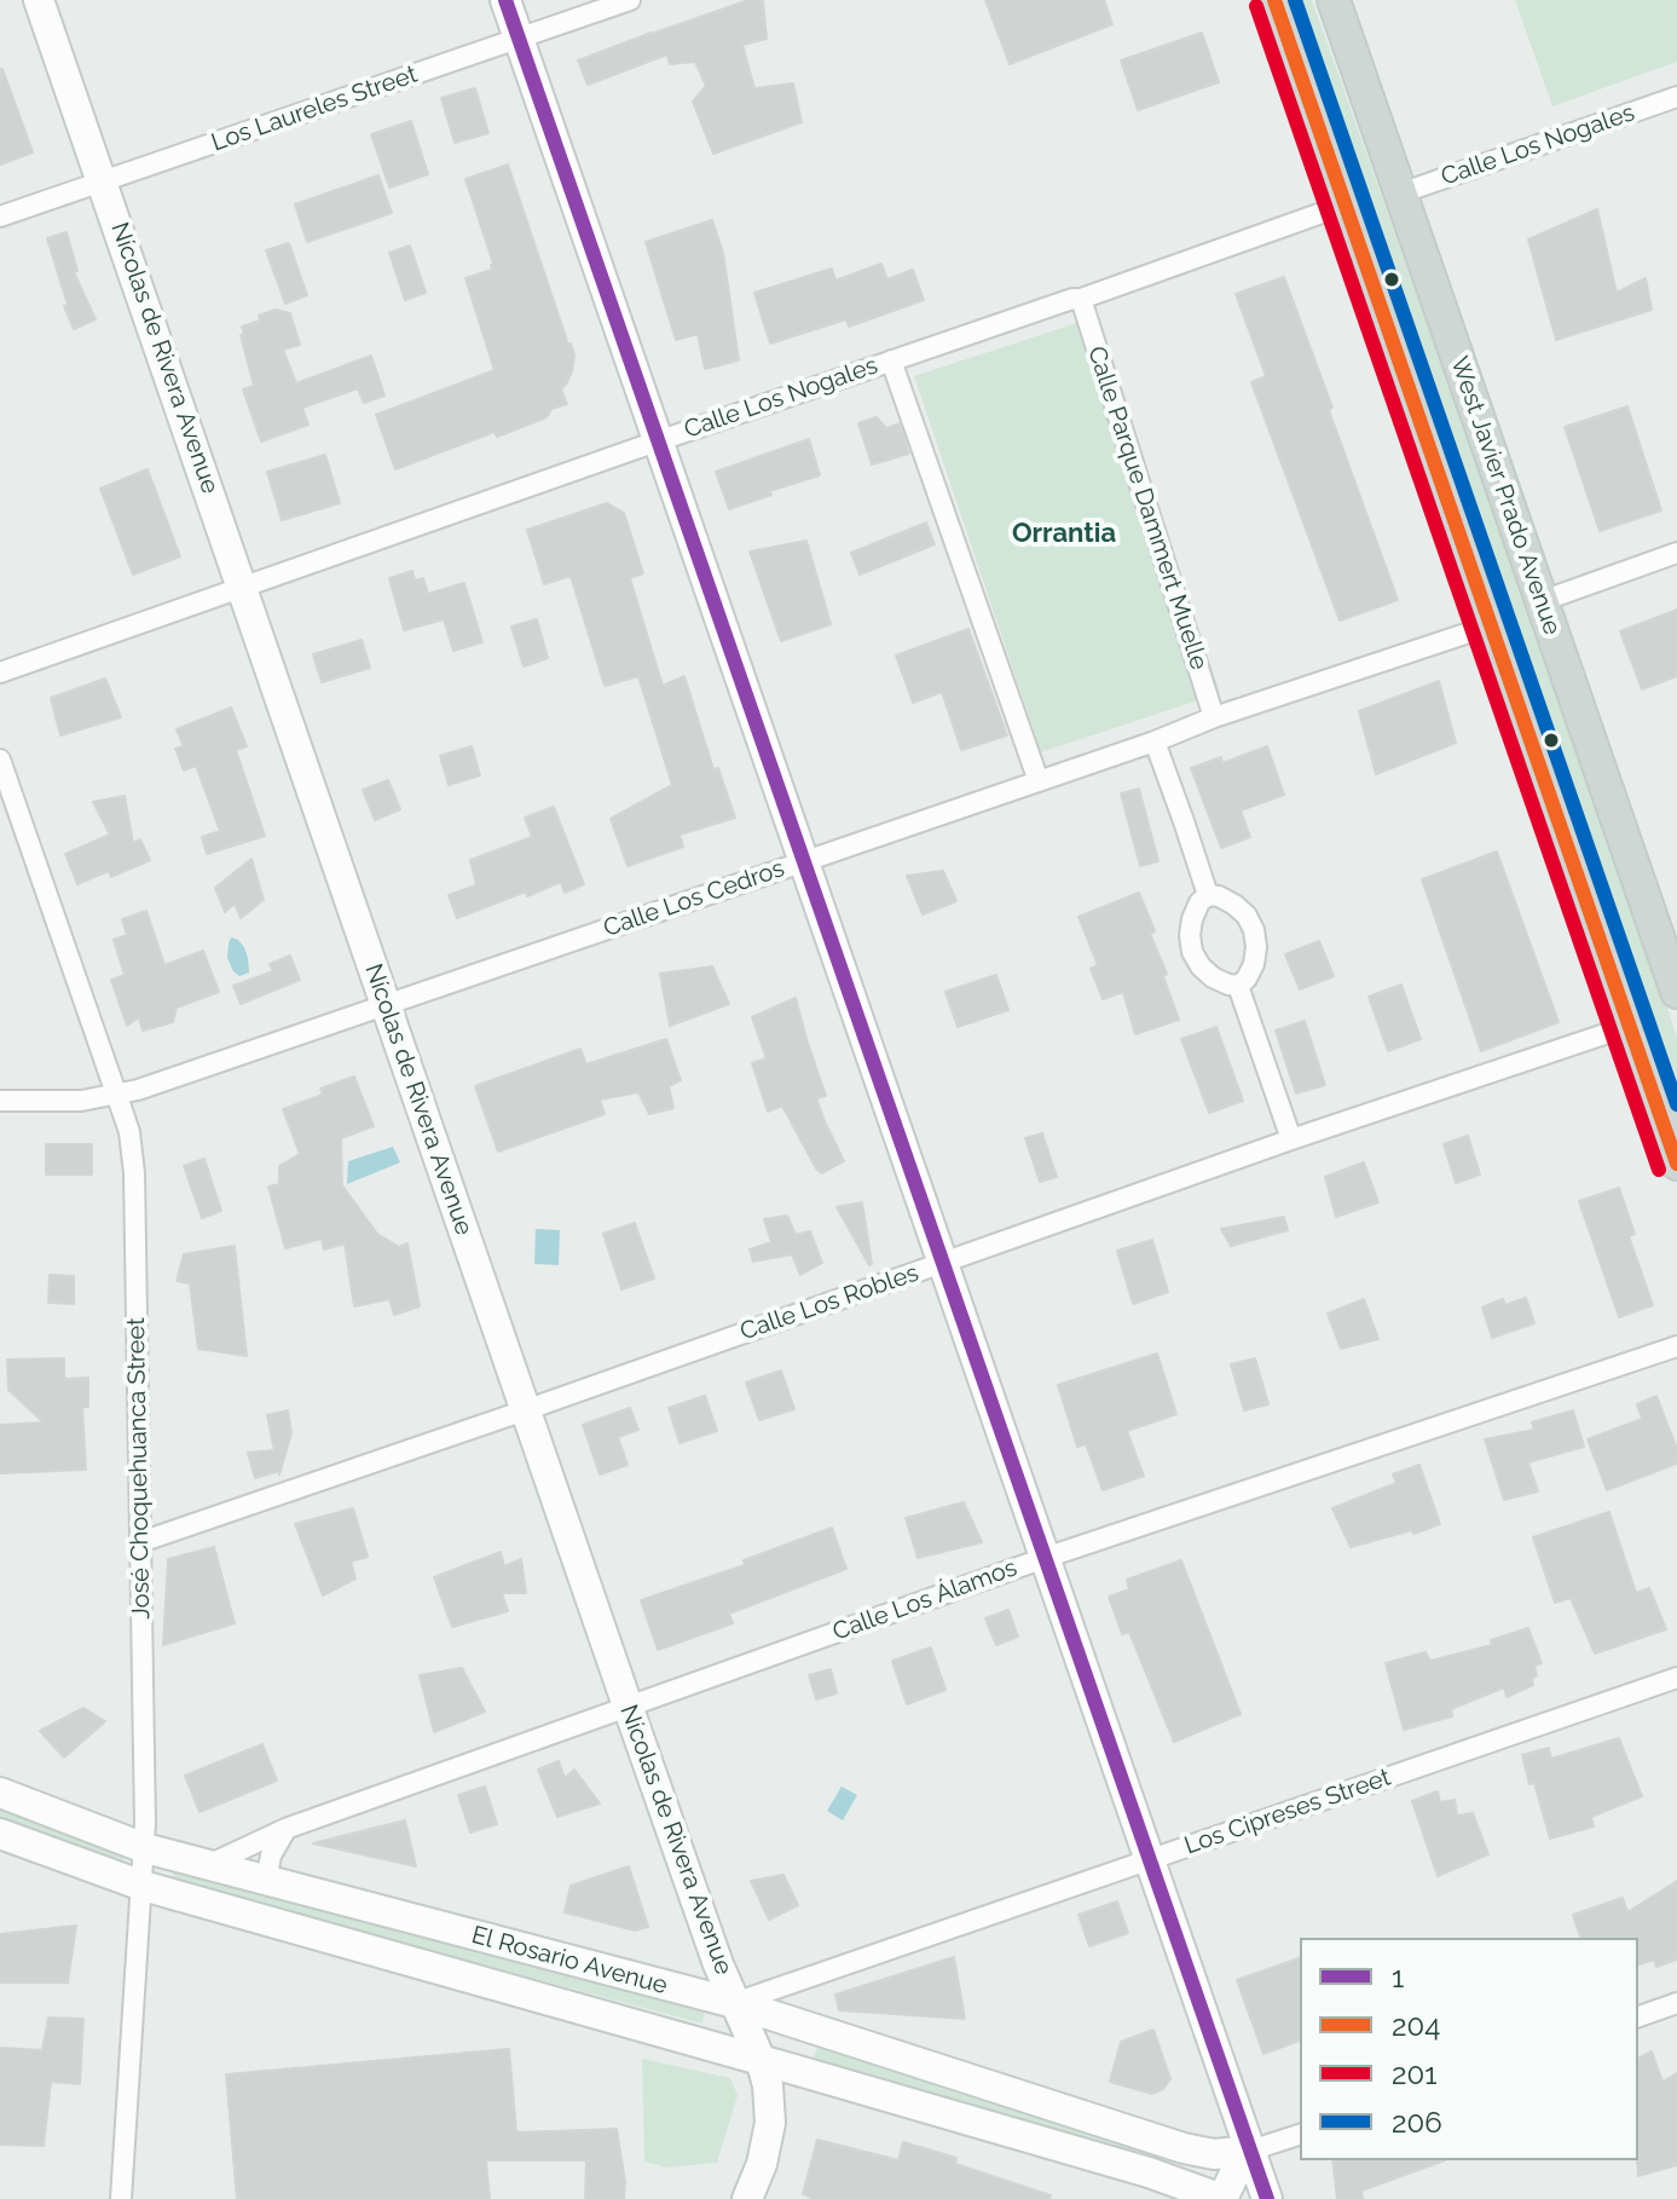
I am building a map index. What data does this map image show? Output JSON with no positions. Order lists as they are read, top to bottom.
{
  "streets": {
    "main road": ["West Javier Prado Avenue"],
    "street": [
      "Los Laureles Street",
      "Calle Los Nogales",
      "Nícolas de Rivera Avenue",
      "Calle Parque Dammert Muelle",
      "Calle Los Cedros",
      "Calle Los Robles",
      "José Choquehuanca Street",
      "Calle Los Álamos",
      "Los Cipreses Street",
      "El Rosario Avenue"
    ]
  },
  "crossings": [
    ["Los Laureles Street", "Nícolas de Rivera Avenue"],
    ["Calle Los Nogales", "Nícolas de Rivera Avenue"],
    ["Calle Los Nogales", "West Javier Prado Avenue"],
    ["Calle Los Nogales", "Calle Parque Dammert Muelle"],
    ["Nícolas de Rivera Avenue", "Calle Los Cedros"],
    ["Nícolas de Rivera Avenue", "Calle Los Robles"],
    ["Nícolas de Rivera Avenue", "Calle Los Álamos"],
    ["Nícolas de Rivera Avenue", "Los Cipreses Street"],
    ["Nícolas de Rivera Avenue", "El Rosario Avenue"],
    ["Calle Parque Dammert Muelle", "Calle Los Cedros"],
    ["Calle Los Cedros", "José Choquehuanca Street"],
    ["Calle Los Robles", "José Choquehuanca Street"],
    ["José Choquehuanca Street", "El Rosario Avenue"],
    ["Calle Los Álamos", "El Rosario Avenue"],
    ["Los Cipreses Street", "El Rosario Avenue"]
  ],
  "districts": ["Orrantia"],
  "lines": [
    "transit line 1",
    "transit line 204",
    "transit line 206",
    "transit line 201"
  ],
  "legend": [
    "1",
    "204",
    "201",
    "206"
  ]
}
